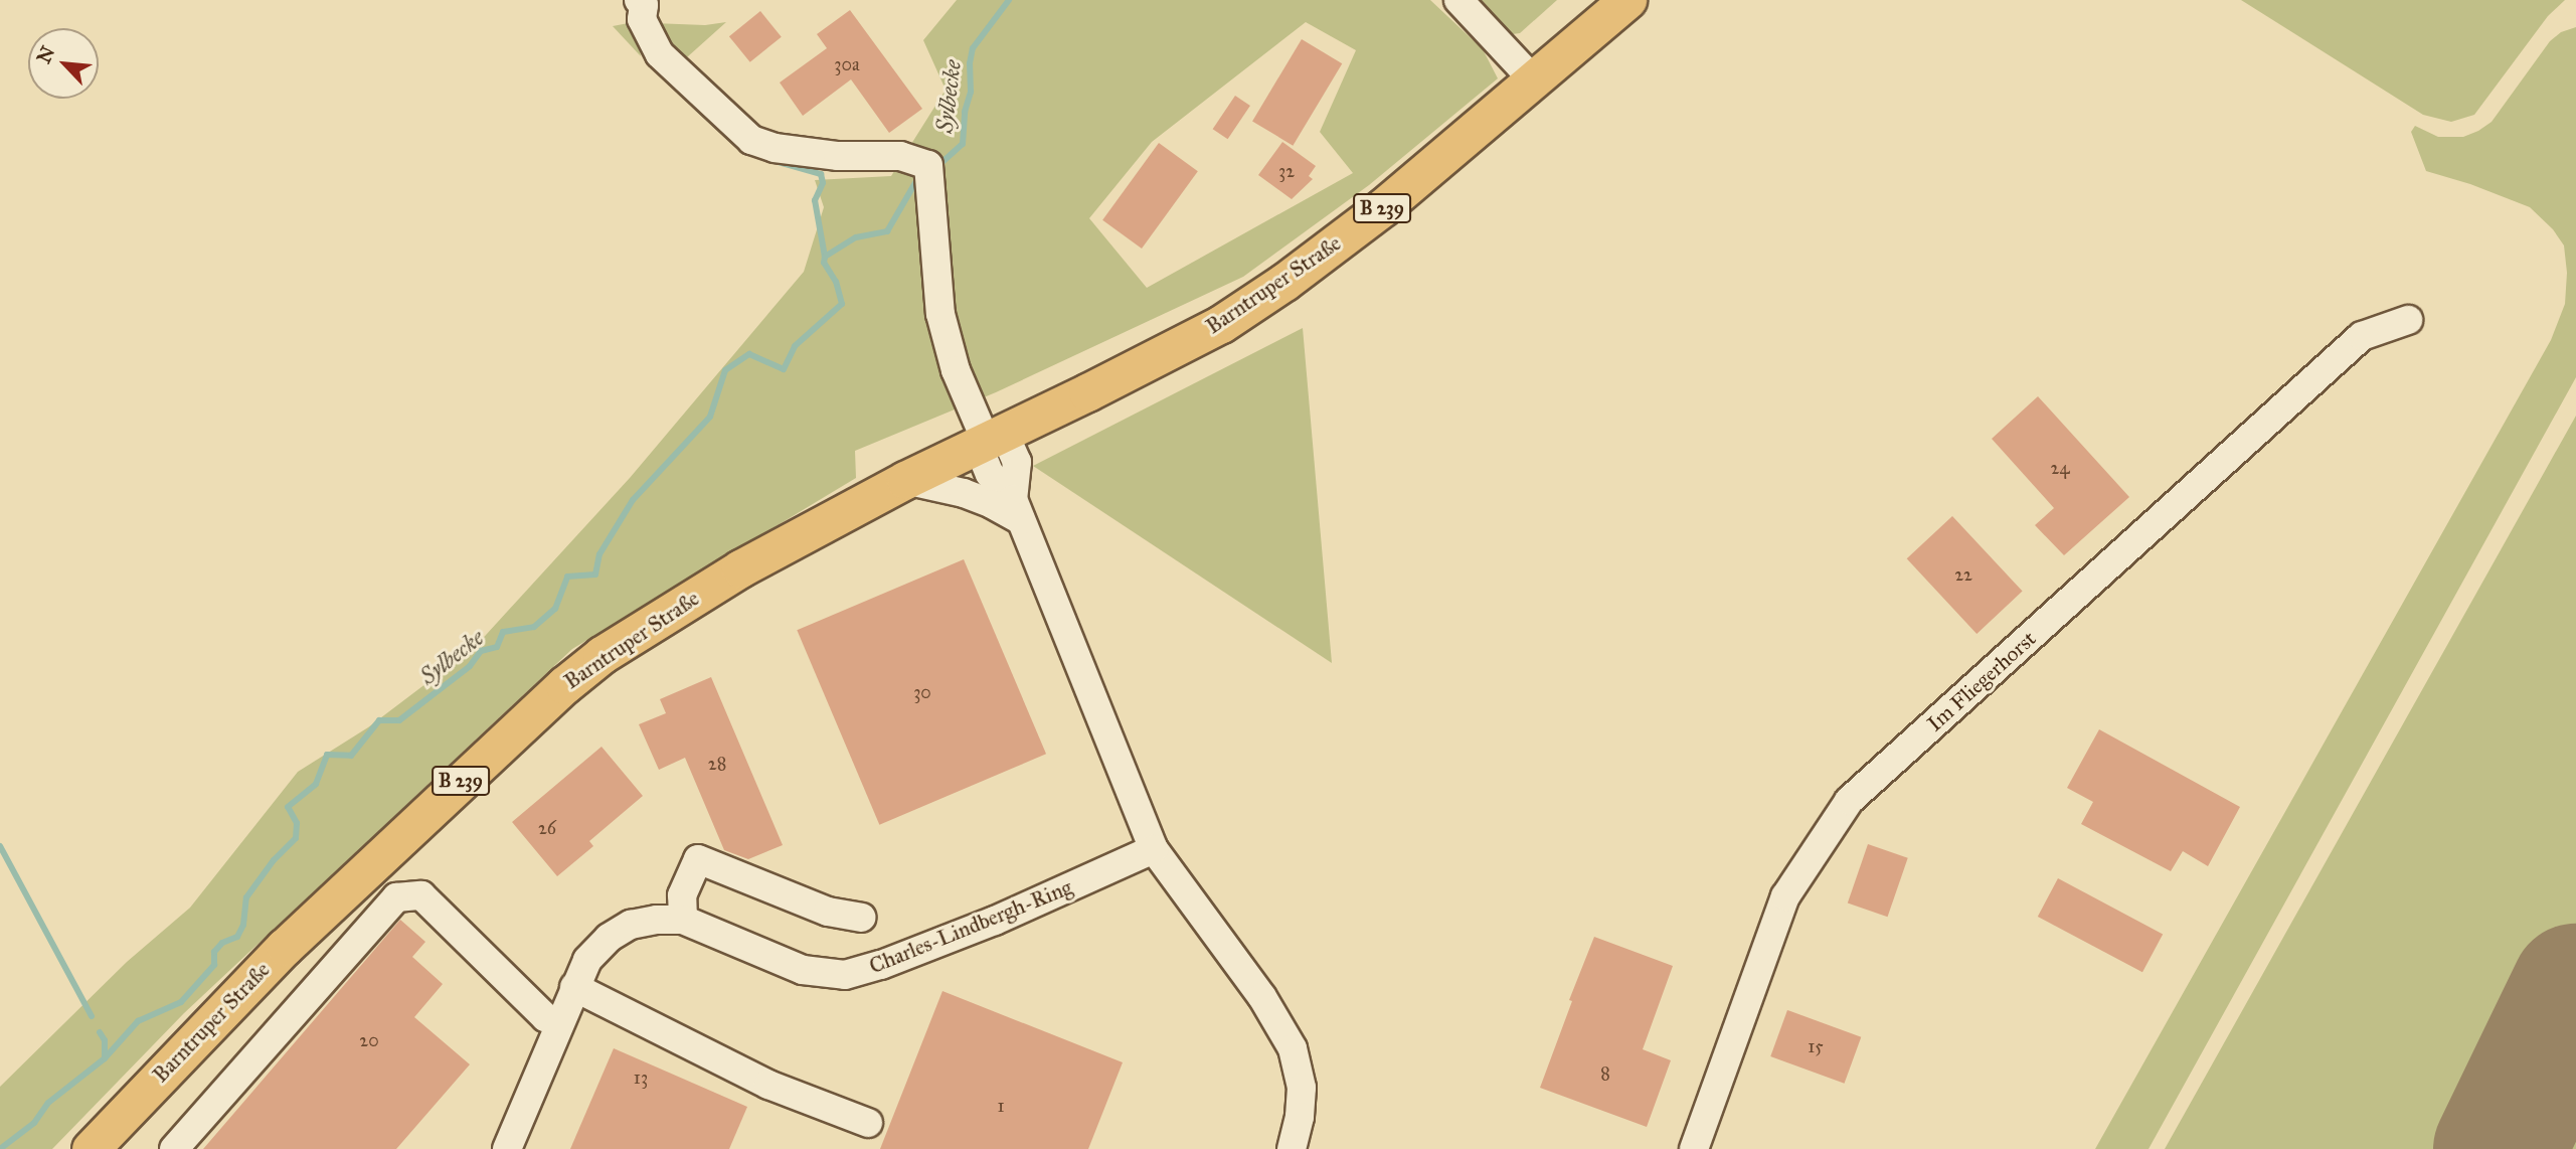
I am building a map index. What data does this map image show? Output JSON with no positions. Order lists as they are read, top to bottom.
{
  "streets": {
    "main road": ["B 239", "Barntruper Straße"],
    "street": ["Im Fliegerhorst", "Charles-Lindbergh-Ring"]
  },
  "water": ["Sylbecke"],
  "house_numbers": [
    "30a",
    "32",
    "24",
    "22",
    "30",
    "28",
    "26",
    "20",
    "15",
    "8",
    "13",
    "1"
  ],
  "north": "top left"
}
